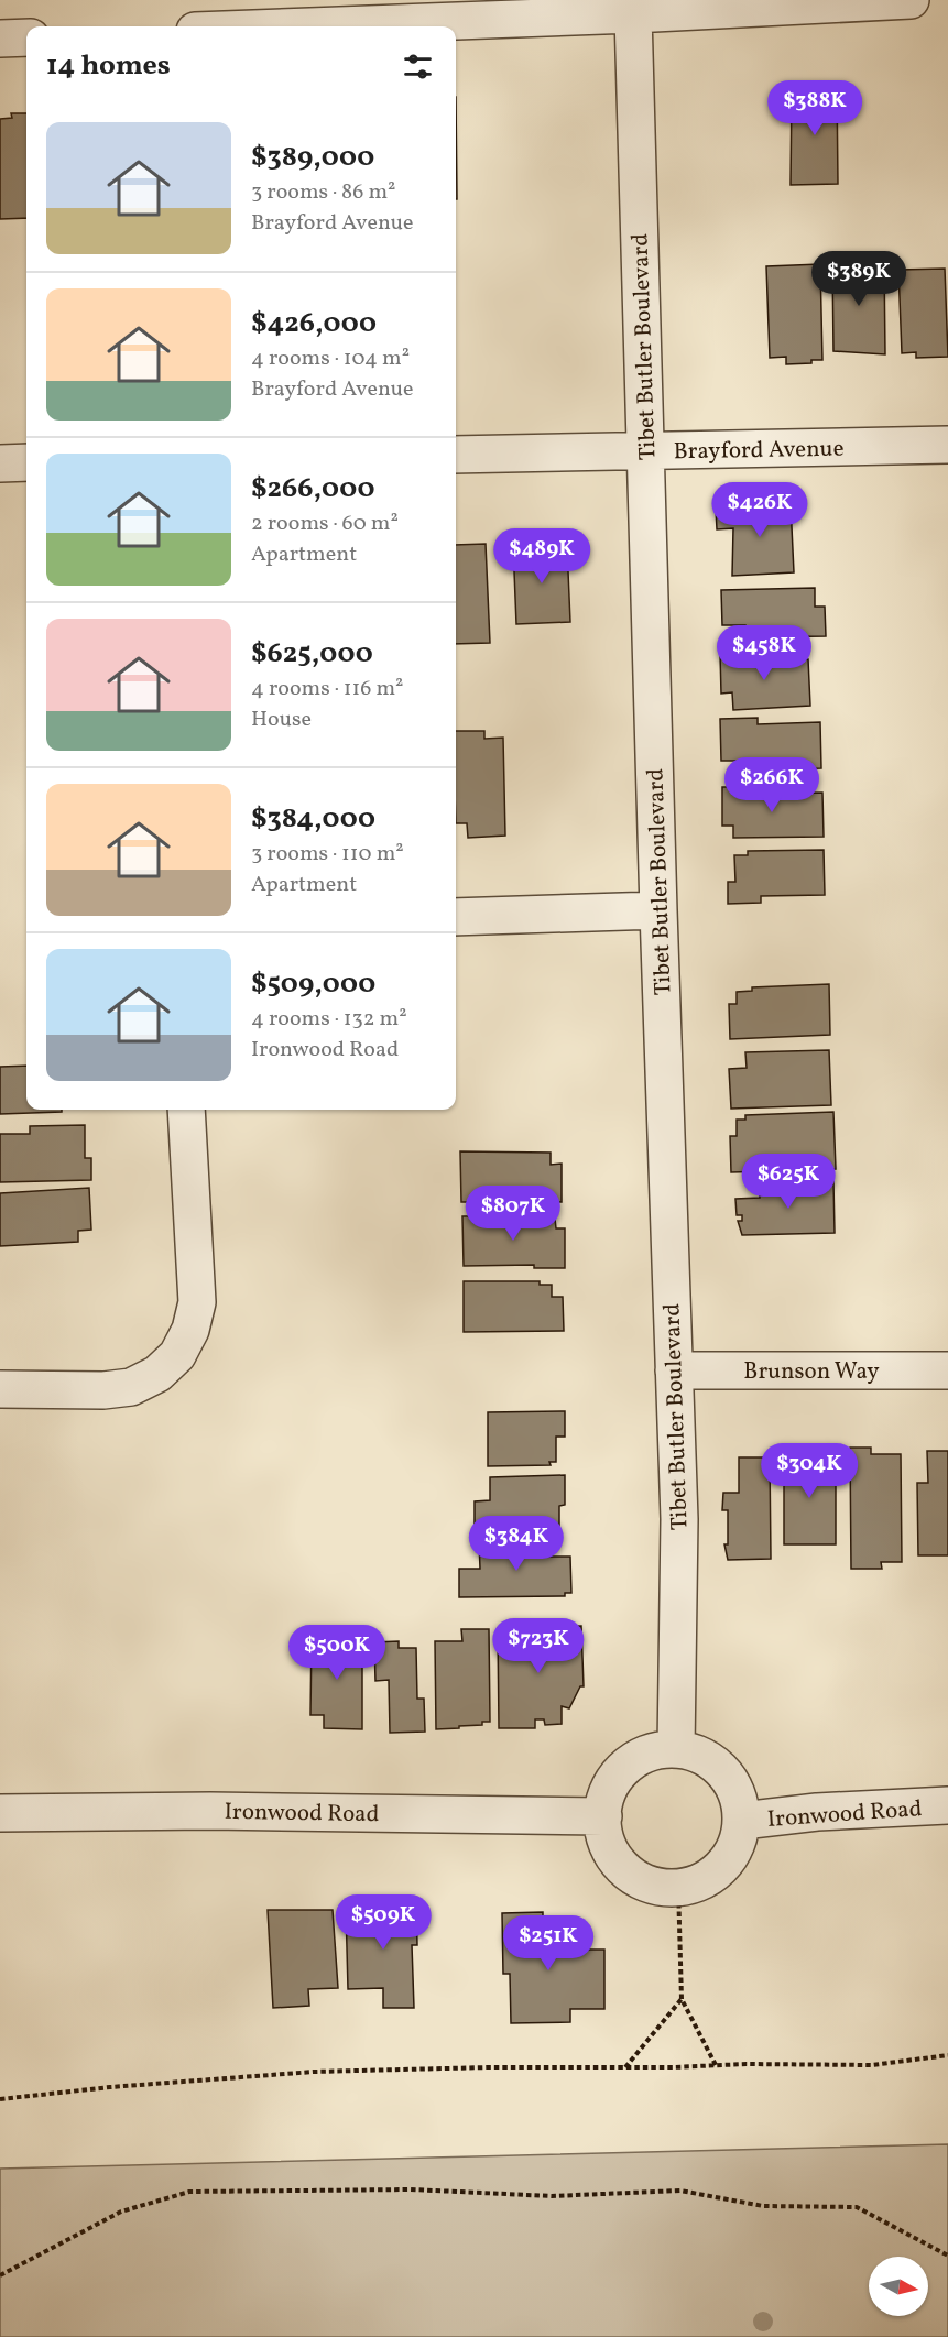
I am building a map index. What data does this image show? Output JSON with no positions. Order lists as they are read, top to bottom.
{
  "streets": {
    "street": [
      "Tibet Butler Boulevard",
      "Brayford Avenue",
      "Brunson Way",
      "Ironwood Road"
    ]
  },
  "crossings": [
    ["Tibet Butler Boulevard", "Brayford Avenue"],
    ["Tibet Butler Boulevard", "Brunson Way"],
    ["Tibet Butler Boulevard", "Ironwood Road"]
  ],
  "north": "right",
  "page": {
    "heading": "14 homes",
    "price": [
      "$388K",
      "$389K",
      "$426K",
      "$489K",
      "$458K",
      "$266K",
      "$625K",
      "$807K",
      "$304K",
      "$384K",
      "$723K",
      "$500K",
      "$509K",
      "$251K"
    ],
    "list": [
      {
        "name": "$389,000",
        "note": "3 rooms · 86 m² · Brayford Avenue"
      },
      {
        "name": "$426,000",
        "note": "4 rooms · 104 m² · Brayford Avenue"
      },
      {
        "name": "$266,000",
        "note": "2 rooms · 60 m² · Apartment"
      },
      {
        "name": "$625,000",
        "note": "4 rooms · 116 m² · House"
      },
      {
        "name": "$384,000",
        "note": "3 rooms · 110 m² · Apartment"
      },
      {
        "name": "$509,000",
        "note": "4 rooms · 132 m² · Ironwood Road"
      }
    ]
  }
}
